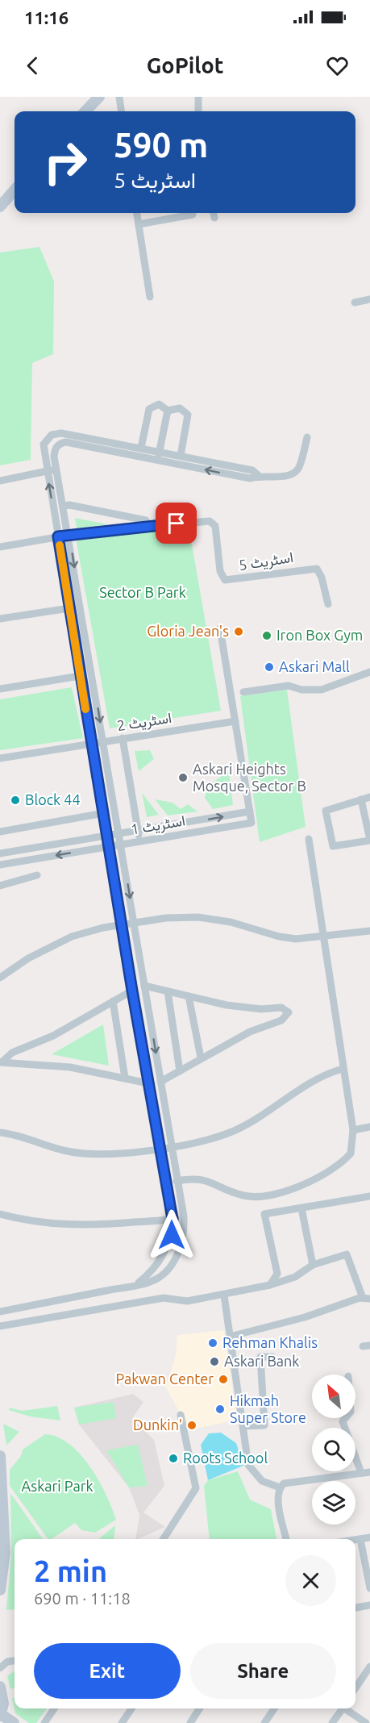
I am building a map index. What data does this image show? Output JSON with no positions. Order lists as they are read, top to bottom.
{
  "streets": {
    "street": ["اسٹریٹ 5", "اسٹریٹ 2", "اسٹریٹ 1"]
  },
  "crossings": [
    ["اسٹریٹ 2", "اسٹریٹ 1"]
  ],
  "parks": ["Sector B Park", "Askari Park"],
  "places": [
    "Gloria Jean's",
    "Iron Box Gym",
    "Askari Mall",
    "Askari Heights Mosque, Sector B",
    "Block 44",
    "Rehman Khalis",
    "Askari Bank",
    "Pakwan Center",
    "Hikmah Super Store",
    "Dunkin'",
    "Roots School"
  ],
  "north": "top left",
  "page": {
    "status": "11:16",
    "header": "GoPilot",
    "turn": ["590 m", "اسٹریٹ 5"],
    "heading": ["2 min", "690 m · 11:18"],
    "buttons": ["Exit", "Share"]
  }
}
